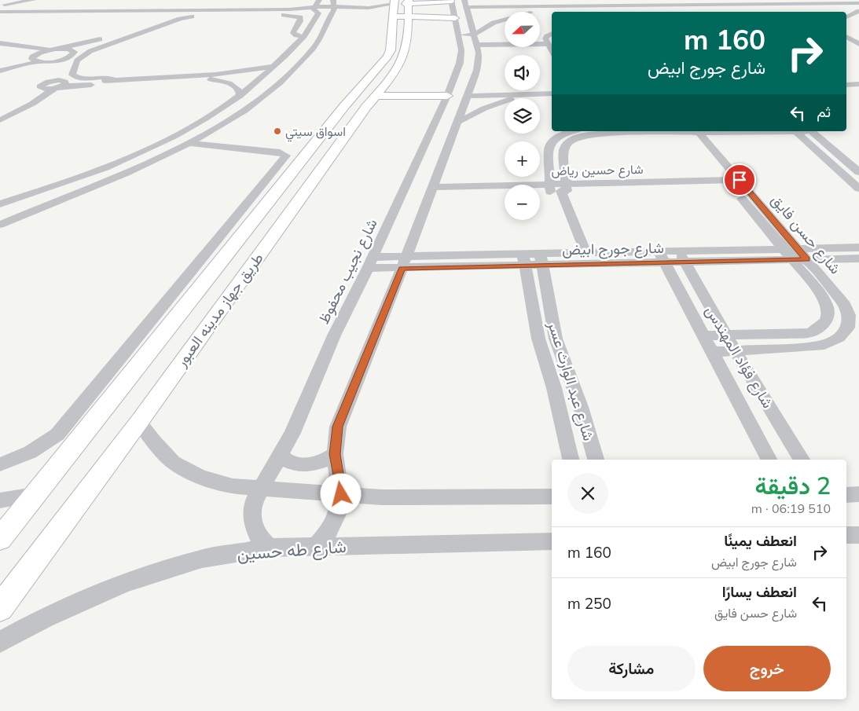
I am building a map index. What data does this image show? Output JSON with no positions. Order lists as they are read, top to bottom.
{
  "streets": {
    "main road": ["طريق جهاز مدينه العبور"],
    "street": [
      "شارع حسين رياض",
      "شارع حسن فايق",
      "شارع جورج ابيض",
      "شارع نجيب محفوظ",
      "شارع فؤاد المهندس",
      "شارع عبد الوارث عسر",
      "شارع طه حسين"
    ]
  },
  "crossings": [
    ["شارع حسين رياض", "شارع حسن فايق"],
    ["شارع حسن فايق", "شارع جورج ابيض"],
    ["شارع حسن فايق", "شارع فؤاد المهندس"],
    ["شارع جورج ابيض", "شارع نجيب محفوظ"],
    ["شارع جورج ابيض", "شارع فؤاد المهندس"],
    ["شارع جورج ابيض", "شارع عبد الوارث عسر"],
    ["شارع نجيب محفوظ", "شارع طه حسين"]
  ],
  "places": ["اسواق سيتي"],
  "north": "left",
  "page": {
    "map_buttons": ["+", "−"],
    "turn": ["160 m", "شارع جورج ابيض"],
    "then": "ثم",
    "heading": ["2 دقيقة", "510 m · 06:19"],
    "list": [
      {
        "name": "انعطف يمينًا",
        "note": "شارع جورج ابيض",
        "value": "160 m"
      },
      {
        "name": "انعطف يسارًا",
        "note": "شارع حسن فايق",
        "value": "250 m"
      }
    ],
    "buttons": ["خروج", "مشاركة"]
  }
}
